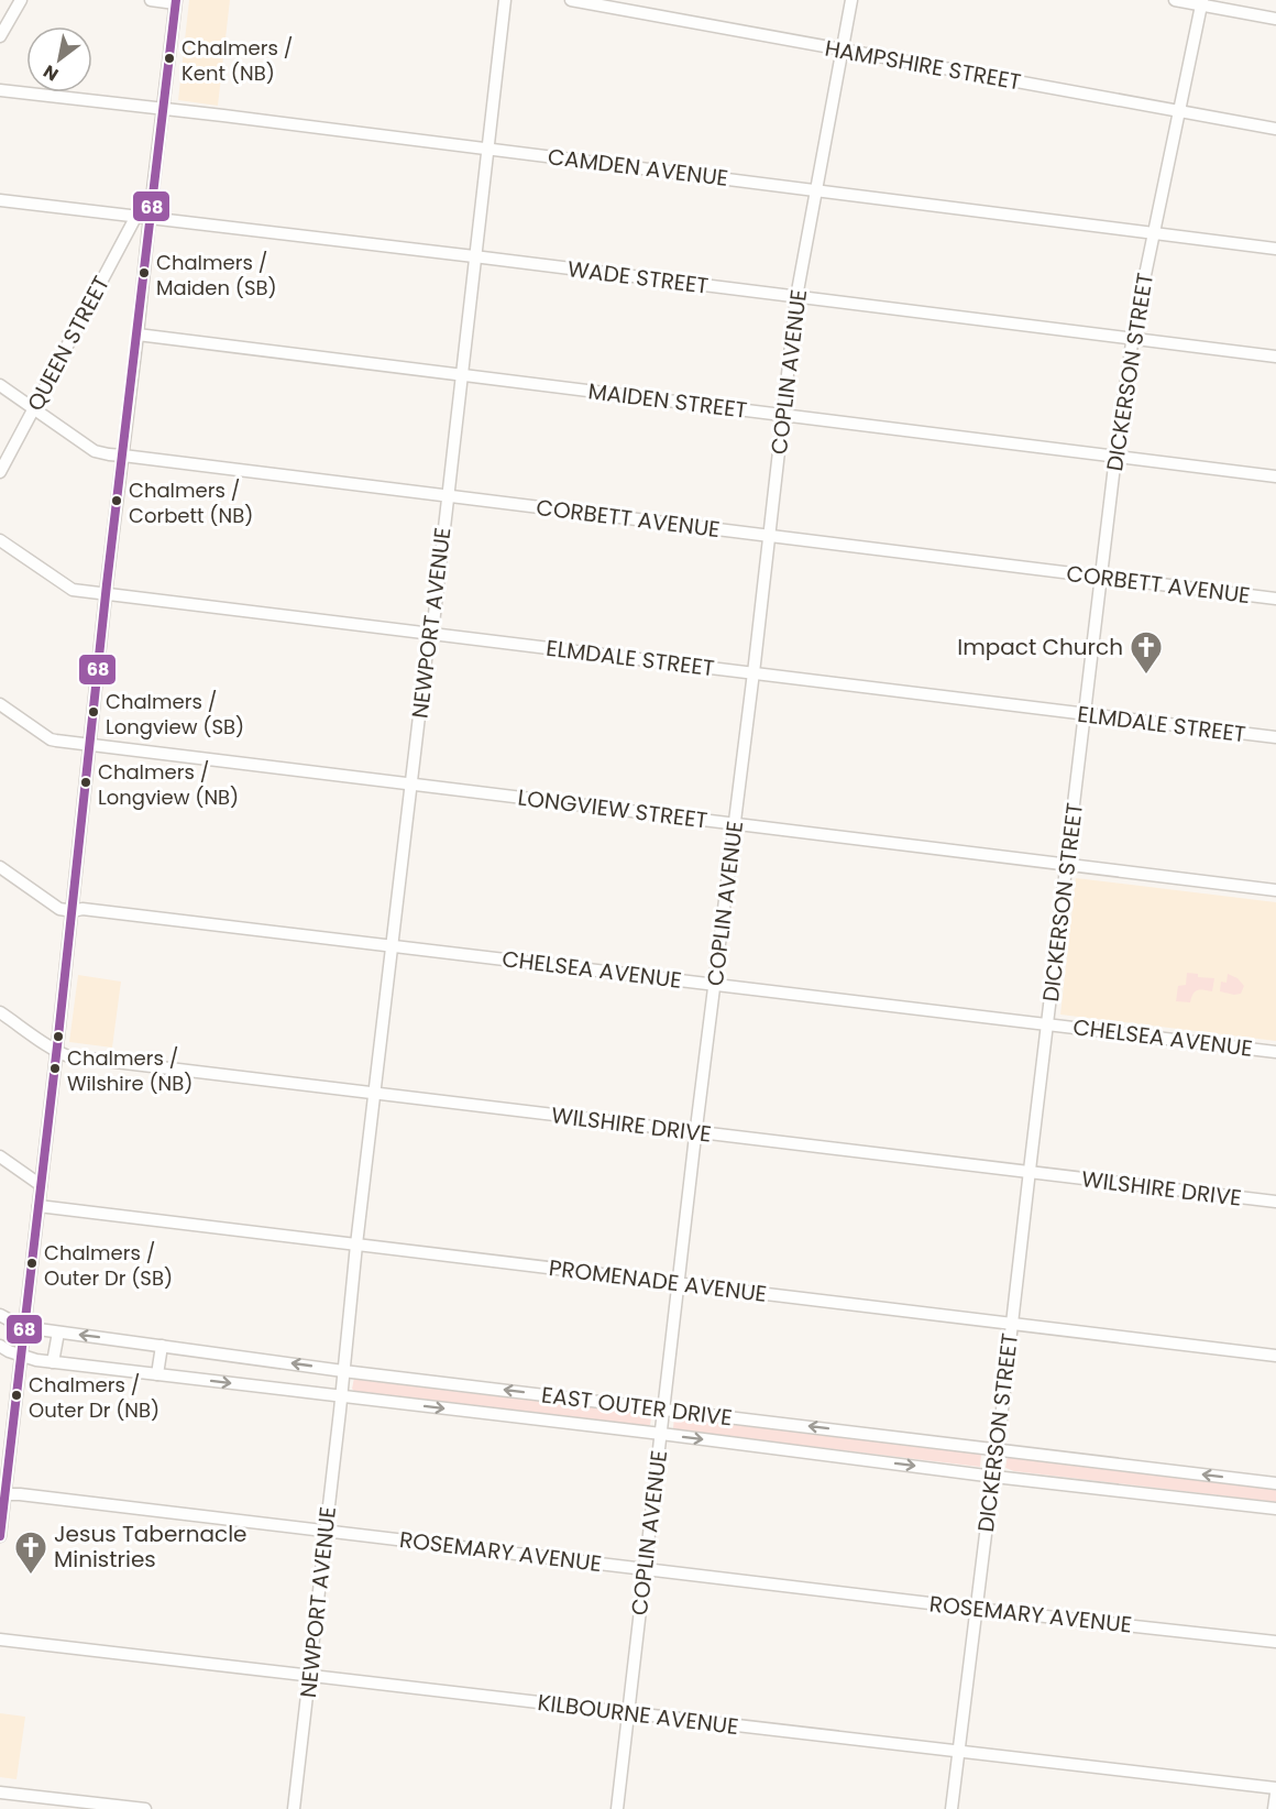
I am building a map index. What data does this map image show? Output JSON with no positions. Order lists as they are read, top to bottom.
{
  "streets": {
    "street": [
      "HAMPSHIRE STREET",
      "CAMDEN AVENUE",
      "WADE STREET",
      "QUEEN STREET",
      "COPLIN AVENUE",
      "DICKERSON STREET",
      "MAIDEN STREET",
      "CORBETT AVENUE",
      "NEWPORT AVENUE",
      "ELMDALE STREET",
      "LONGVIEW STREET",
      "CHELSEA AVENUE",
      "WILSHIRE DRIVE",
      "PROMENADE AVENUE",
      "EAST OUTER DRIVE",
      "ROSEMARY AVENUE",
      "KILBOURNE AVENUE"
    ]
  },
  "crossings": [
    ["HAMPSHIRE STREET", "COPLIN AVENUE"],
    ["HAMPSHIRE STREET", "DICKERSON STREET"],
    ["CAMDEN AVENUE", "COPLIN AVENUE"],
    ["CAMDEN AVENUE", "DICKERSON STREET"],
    ["CAMDEN AVENUE", "NEWPORT AVENUE"],
    ["WADE STREET", "QUEEN STREET"],
    ["WADE STREET", "COPLIN AVENUE"],
    ["WADE STREET", "DICKERSON STREET"],
    ["WADE STREET", "NEWPORT AVENUE"],
    ["QUEEN STREET", "CORBETT AVENUE"],
    ["COPLIN AVENUE", "MAIDEN STREET"],
    ["COPLIN AVENUE", "CORBETT AVENUE"],
    ["COPLIN AVENUE", "ELMDALE STREET"],
    ["COPLIN AVENUE", "LONGVIEW STREET"],
    ["COPLIN AVENUE", "CHELSEA AVENUE"],
    ["COPLIN AVENUE", "WILSHIRE DRIVE"],
    ["COPLIN AVENUE", "PROMENADE AVENUE"],
    ["COPLIN AVENUE", "EAST OUTER DRIVE"],
    ["COPLIN AVENUE", "ROSEMARY AVENUE"],
    ["COPLIN AVENUE", "KILBOURNE AVENUE"],
    ["DICKERSON STREET", "MAIDEN STREET"],
    ["DICKERSON STREET", "CORBETT AVENUE"],
    ["DICKERSON STREET", "ELMDALE STREET"],
    ["DICKERSON STREET", "LONGVIEW STREET"],
    ["DICKERSON STREET", "CHELSEA AVENUE"],
    ["DICKERSON STREET", "WILSHIRE DRIVE"],
    ["DICKERSON STREET", "PROMENADE AVENUE"],
    ["DICKERSON STREET", "EAST OUTER DRIVE"],
    ["DICKERSON STREET", "ROSEMARY AVENUE"],
    ["DICKERSON STREET", "KILBOURNE AVENUE"],
    ["MAIDEN STREET", "NEWPORT AVENUE"],
    ["CORBETT AVENUE", "NEWPORT AVENUE"],
    ["NEWPORT AVENUE", "ELMDALE STREET"],
    ["NEWPORT AVENUE", "LONGVIEW STREET"],
    ["NEWPORT AVENUE", "CHELSEA AVENUE"],
    ["NEWPORT AVENUE", "WILSHIRE DRIVE"],
    ["NEWPORT AVENUE", "PROMENADE AVENUE"],
    ["NEWPORT AVENUE", "EAST OUTER DRIVE"],
    ["NEWPORT AVENUE", "ROSEMARY AVENUE"],
    ["NEWPORT AVENUE", "KILBOURNE AVENUE"]
  ],
  "places": {
    "other": [
      "Chalmers / Kent (NB)",
      "Chalmers / Maiden (SB)",
      "Chalmers / Corbett (NB)",
      "Chalmers / Longview (SB)",
      "Chalmers / Longview (NB)",
      "Chalmers / Wilshire (NB)",
      "Chalmers / Outer Dr (SB)",
      "Chalmers / Outer Dr (NB)"
    ],
    "church": ["Impact Church", "Jesus Tabernacle Ministries"]
  },
  "lines": ["transit line 68"],
  "north": "bottom left"
}
